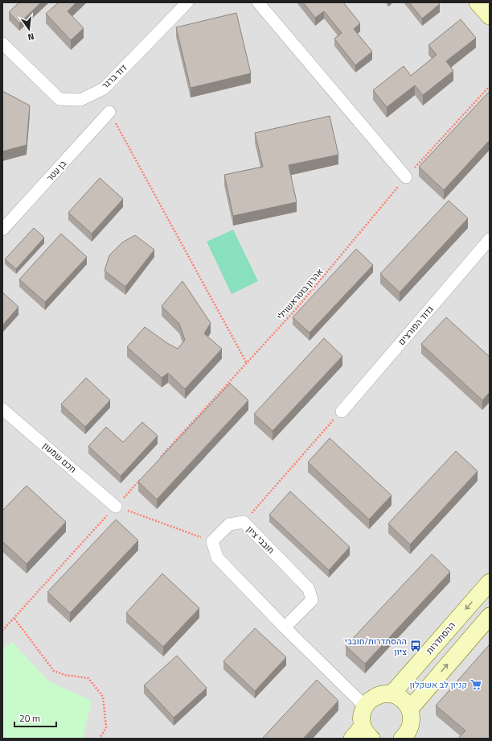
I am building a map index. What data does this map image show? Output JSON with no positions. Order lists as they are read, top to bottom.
{
  "streets": {
    "street": [
      "דוד ברגר",
      "בן עטר",
      "גדוד הפורצים",
      "חכם שמעון",
      "חובבי ציון",
      "ההסתדרות"
    ],
    "path": ["אהרון בוטראשוילי"]
  },
  "places": {
    "bus stop": ["ההסתדרות/חובבי ציון"],
    "supermarket": ["קניון לב אשקלון"]
  },
  "scale_bar": "20 m",
  "north": "bottom"
}
